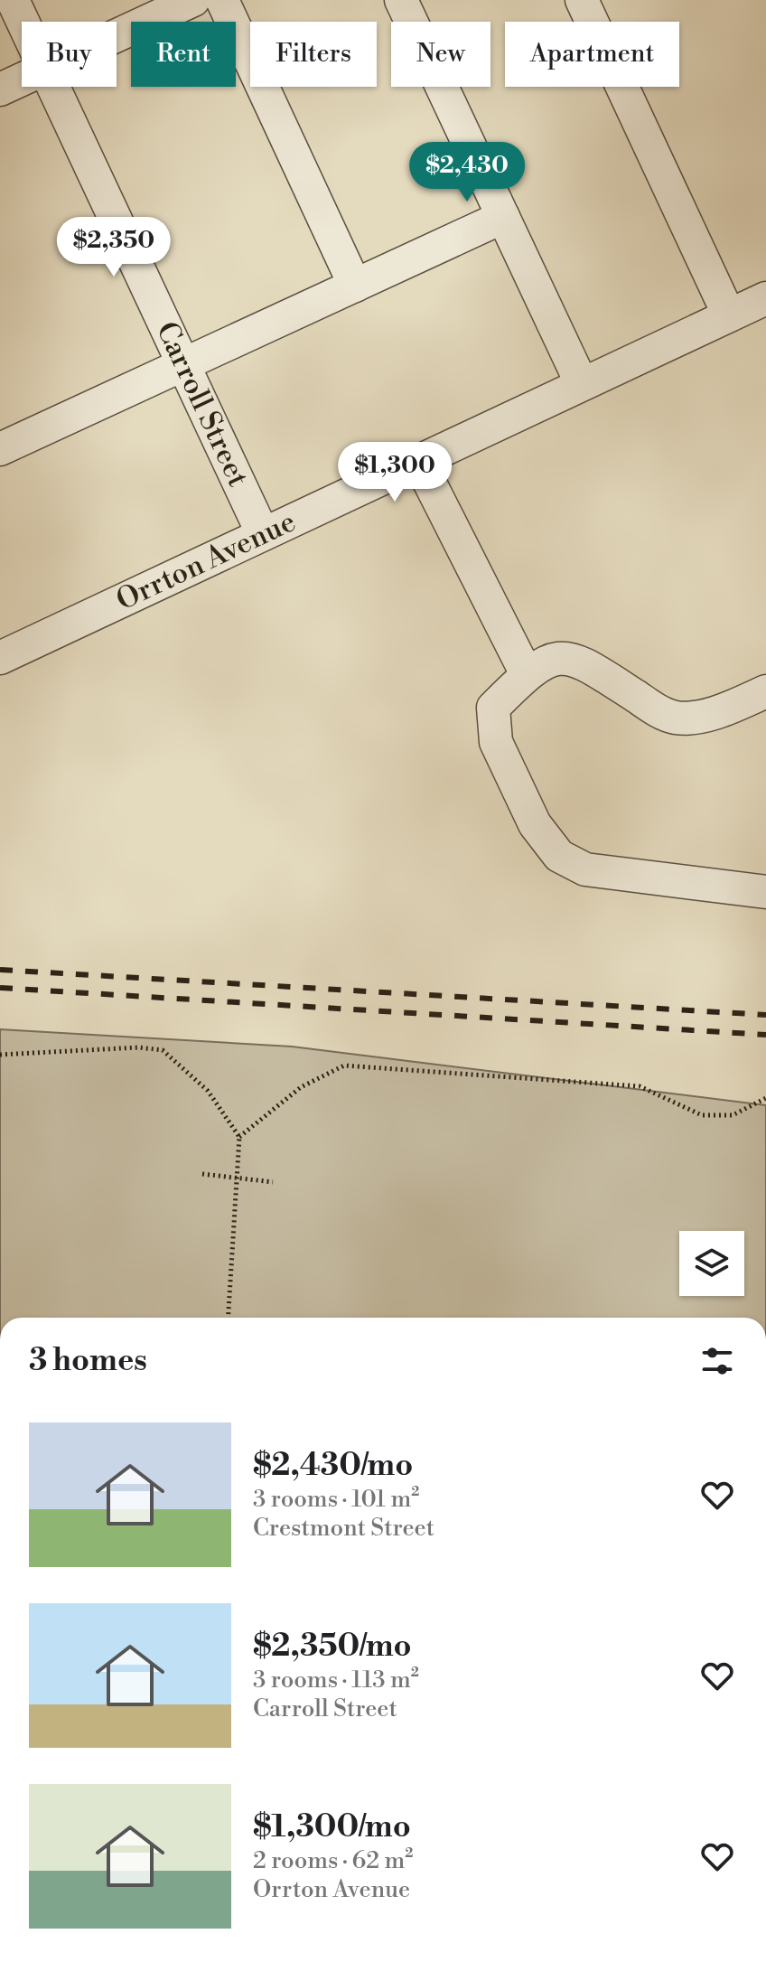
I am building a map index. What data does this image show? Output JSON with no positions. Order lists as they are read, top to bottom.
{
  "streets": {
    "street": ["Carroll Street", "Orrton Avenue"]
  },
  "crossings": [
    ["Carroll Street", "Orrton Avenue"]
  ],
  "page": {
    "chip": [
      "Buy",
      "Rent",
      "Filters",
      "New",
      "Apartment"
    ],
    "price": ["$2,430", "$2,350", "$1,300"],
    "heading": "3 homes",
    "list": [
      {
        "name": "$2,430/mo",
        "note": "3 rooms · 101 m² · Crestmont Street"
      },
      {
        "name": "$2,350/mo",
        "note": "3 rooms · 113 m² · Carroll Street"
      },
      {
        "name": "$1,300/mo",
        "note": "2 rooms · 62 m² · Orrton Avenue"
      }
    ]
  }
}
